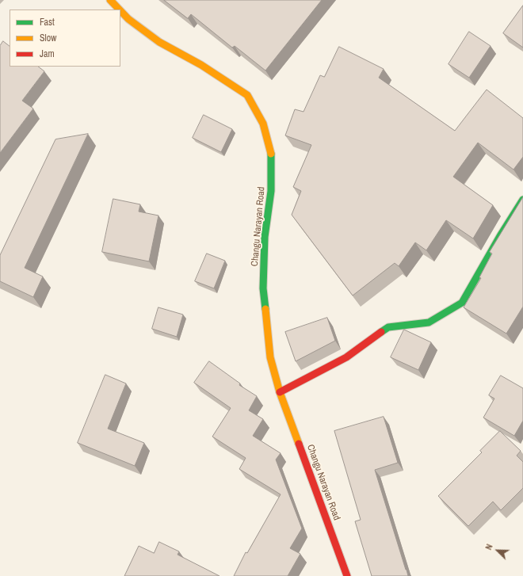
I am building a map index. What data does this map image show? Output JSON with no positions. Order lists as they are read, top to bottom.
{
  "streets": {
    "main road": ["Changu Narayan Road"]
  },
  "legend": ["Fast", "Slow", "Jam"],
  "north": "top left"
}
